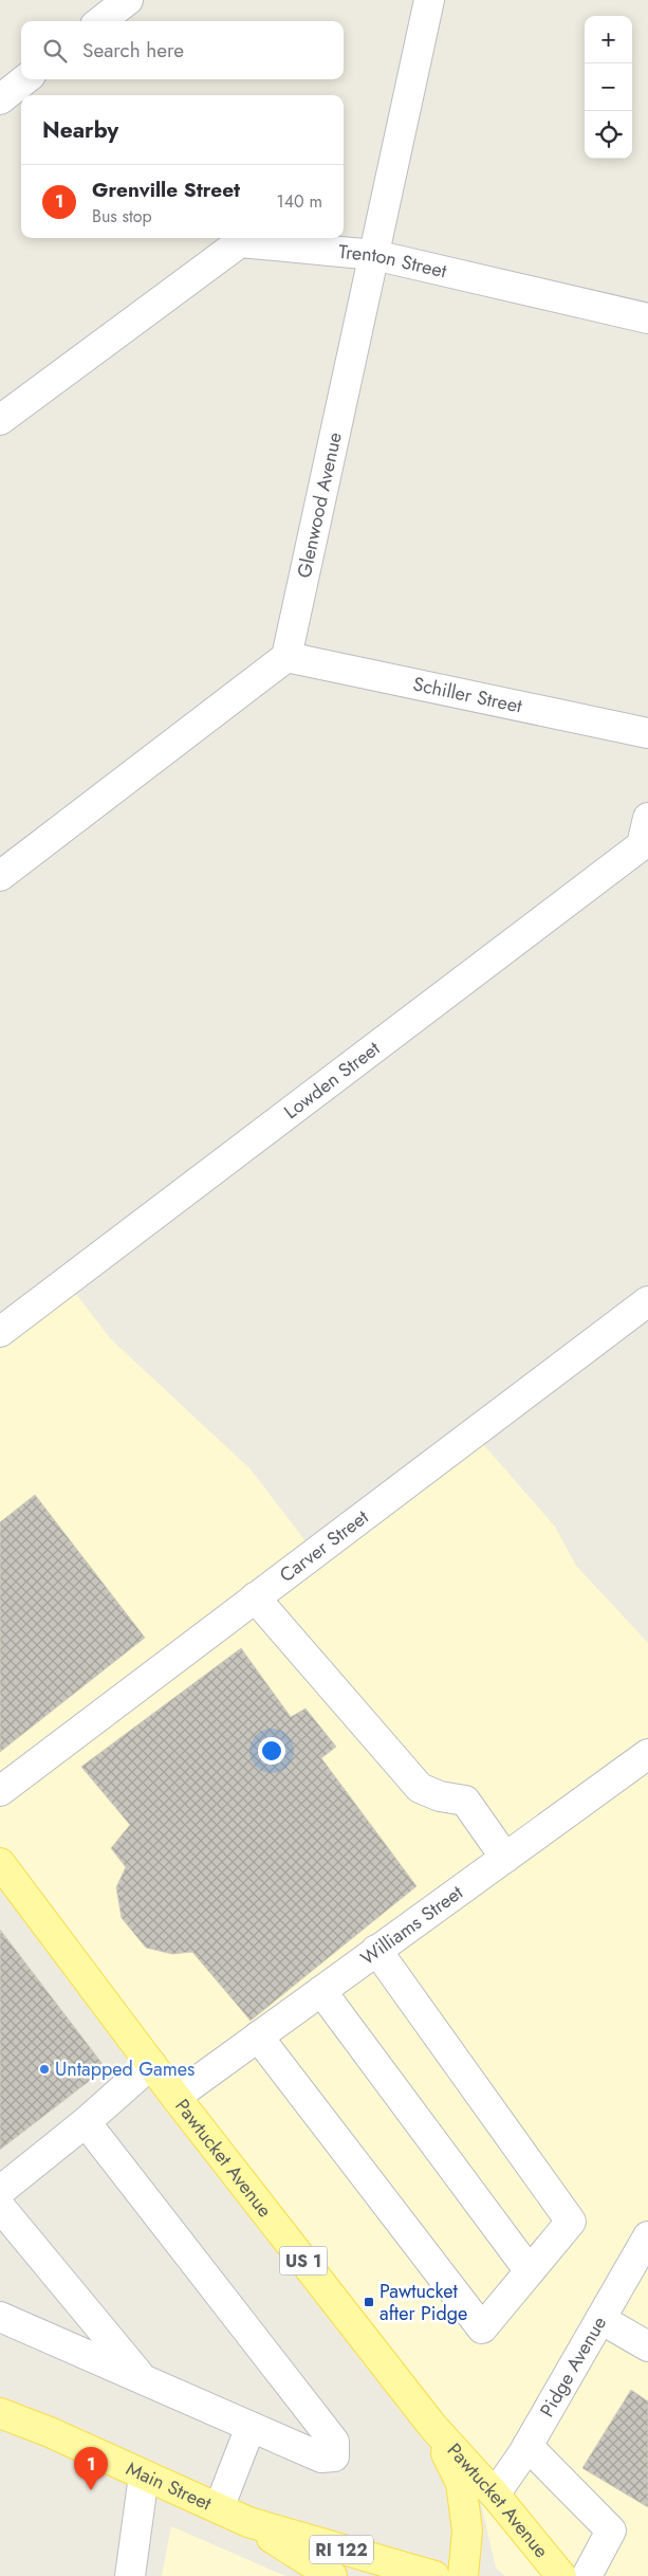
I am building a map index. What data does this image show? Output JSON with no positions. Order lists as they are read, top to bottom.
{
  "streets": {
    "main road": [
      "Pawtucket Avenue",
      "US 1",
      "Main Street",
      "RI 122"
    ],
    "street": [
      "Trenton Street",
      "Glenwood Avenue",
      "Schiller Street",
      "Lowden Street",
      "Carver Street",
      "Williams Street",
      "Pidge Avenue"
    ]
  },
  "crossings": [
    ["Trenton Street", "Glenwood Avenue"],
    ["Glenwood Avenue", "Schiller Street"],
    ["Williams Street", "Pawtucket Avenue"],
    ["Pawtucket Avenue", "Pidge Avenue"]
  ],
  "places": {
    "other": ["Untapped Games"],
    "transit": ["Pawtucket after Pidge"]
  },
  "page": {
    "map_buttons": ["+", "−"],
    "search": "Search here",
    "heading": "Nearby",
    "list": [
      {
        "mark": "1",
        "name": "Grenville Street",
        "note": "Bus stop",
        "value": "140 m"
      }
    ],
    "pins": "1"
  }
}
